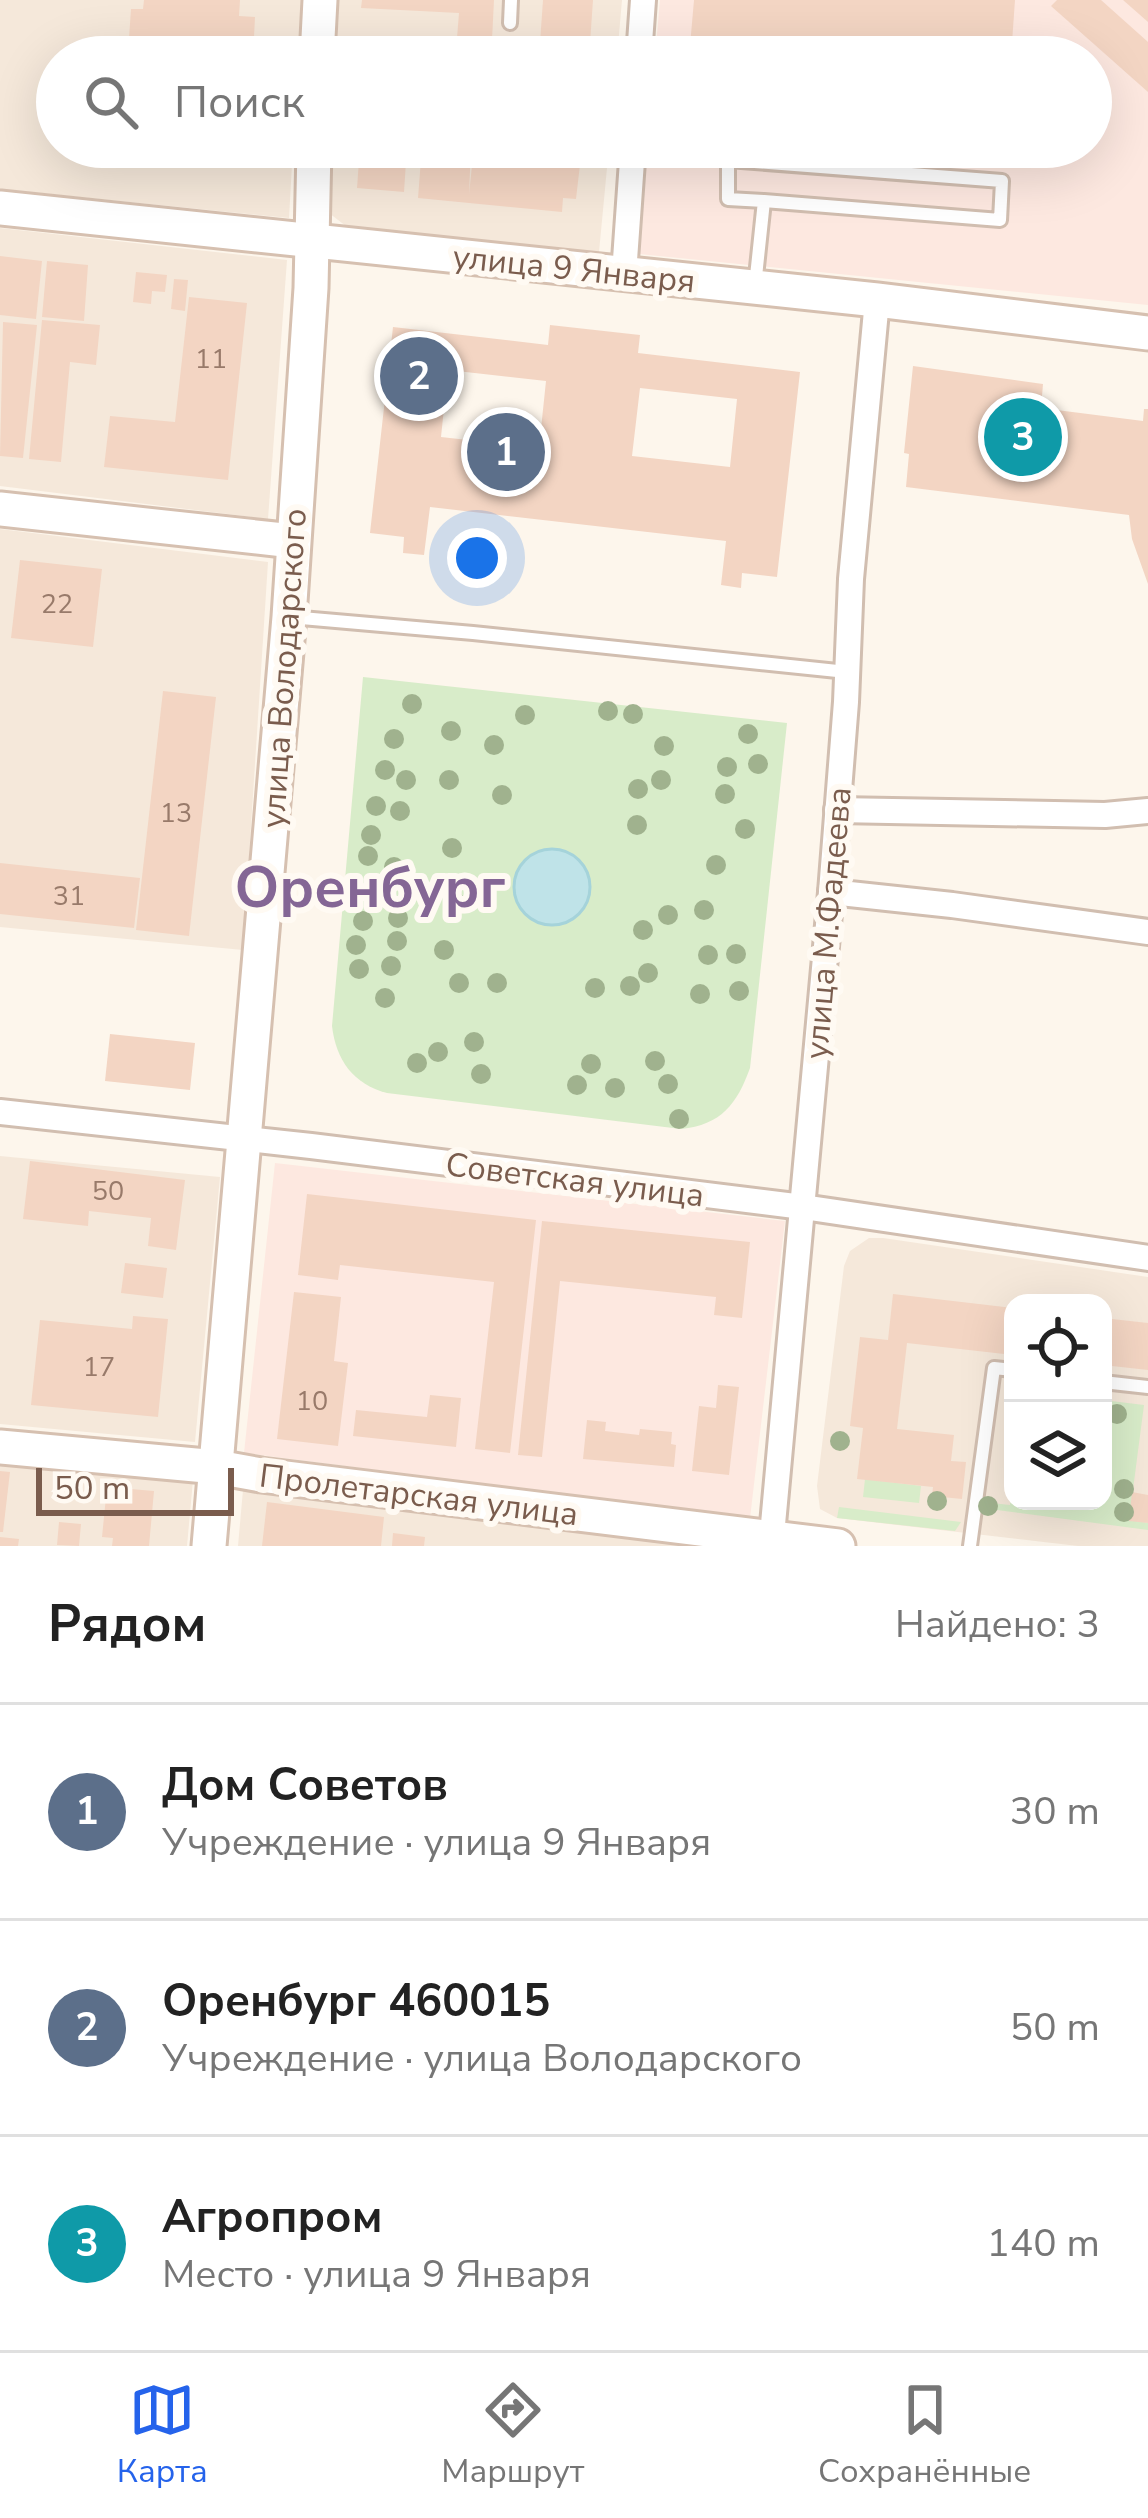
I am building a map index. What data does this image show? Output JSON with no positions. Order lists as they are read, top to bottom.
{
  "streets": {
    "main road": ["улица 9 Января", "улица Володарского", "Пролетарская улица"],
    "street": ["улица М.Фадеева", "Советская улица"]
  },
  "crossings": [
    ["улица 9 Января", "улица Володарского"],
    ["улица 9 Января", "улица М.Фадеева"],
    ["улица Володарского", "Советская улица"],
    ["улица Володарского", "Пролетарская улица"],
    ["улица М.Фадеева", "Советская улица"],
    ["улица М.Фадеева", "Пролетарская улица"]
  ],
  "districts": ["Оренбург"],
  "house_numbers": [
    "11",
    "22",
    "13",
    "31",
    "50",
    "17",
    "10"
  ],
  "scale_bar": "50 m",
  "page": {
    "search": "Поиск",
    "pins": ["2", "3", "1"],
    "scale": "50 m",
    "heading": ["Рядом", "Найдено: 3"],
    "list": [
      {
        "mark": "1",
        "name": "Дом Советов",
        "note": "Учреждение · улица 9 Января",
        "value": "30 m"
      },
      {
        "mark": "2",
        "name": "Оренбург 460015",
        "note": "Учреждение · улица Володарского",
        "value": "50 m"
      },
      {
        "mark": "3",
        "name": "Агропром",
        "note": "Место · улица 9 Января",
        "value": "140 m"
      }
    ],
    "nav": ["Карта", "Маршрут", "Сохранённые"]
  }
}
